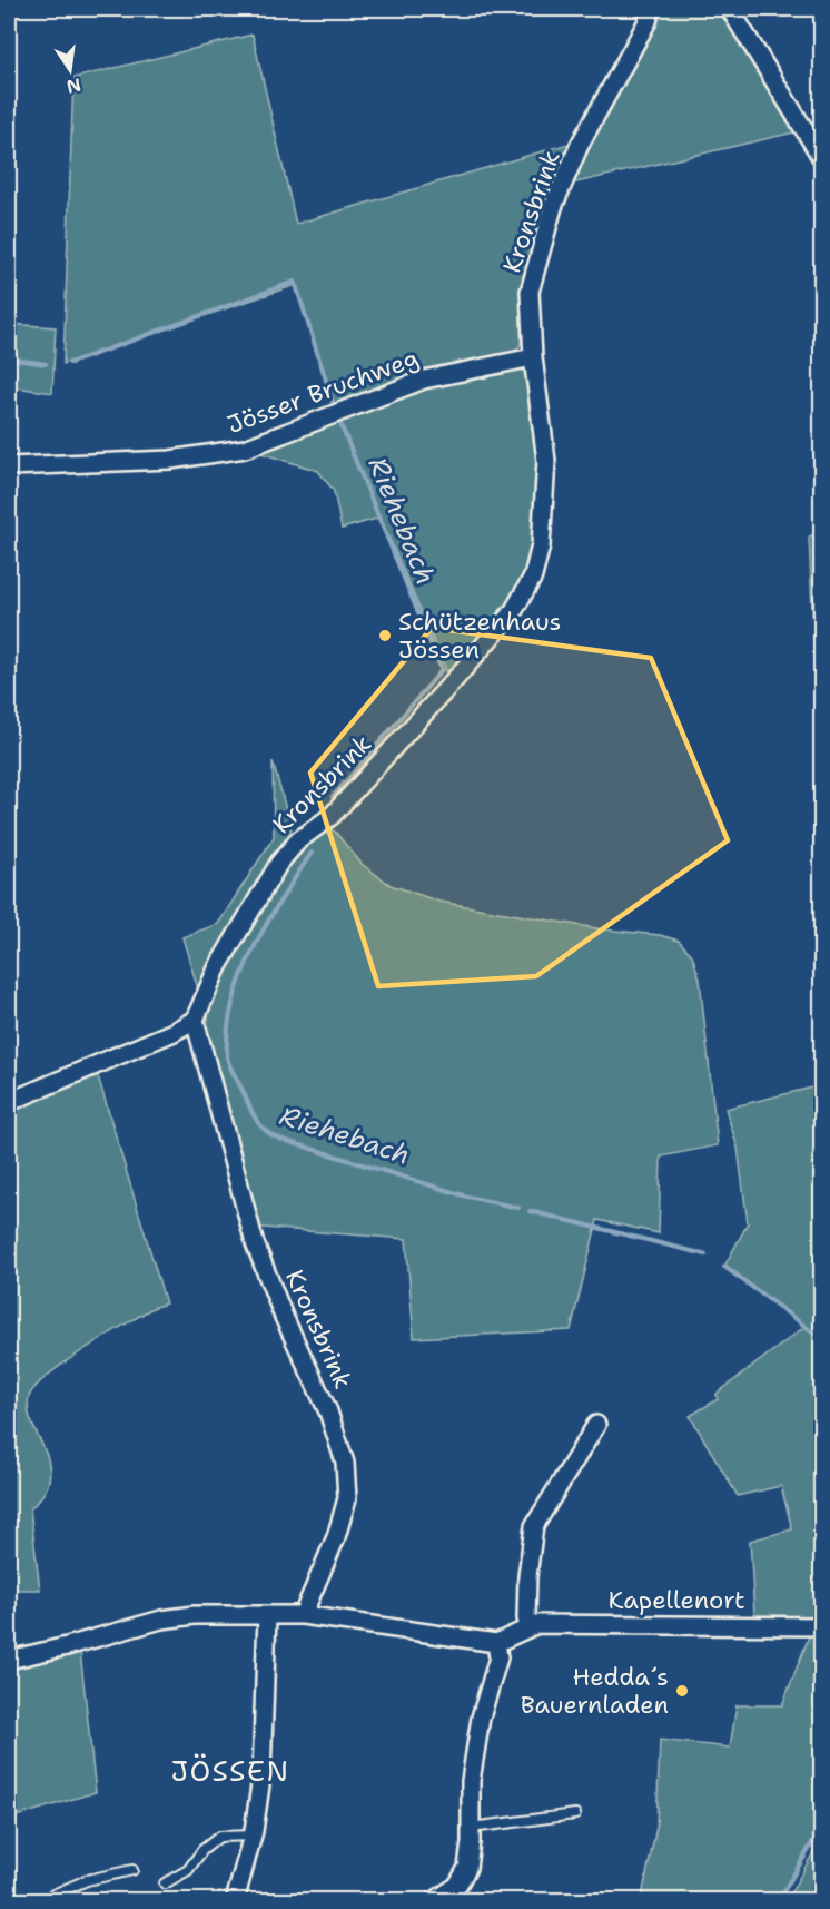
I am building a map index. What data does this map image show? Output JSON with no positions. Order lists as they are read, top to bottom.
{
  "streets": {
    "street": ["Kronsbrink", "Jösser Bruchweg", "Kapellenort"]
  },
  "crossings": [
    ["Kronsbrink", "Jösser Bruchweg"]
  ],
  "districts": ["JÖSSEN"],
  "water": ["Riehebach"],
  "places": ["Schützenhaus Jössen", "Hedda´s Bauernladen"],
  "north": "bottom"
}
